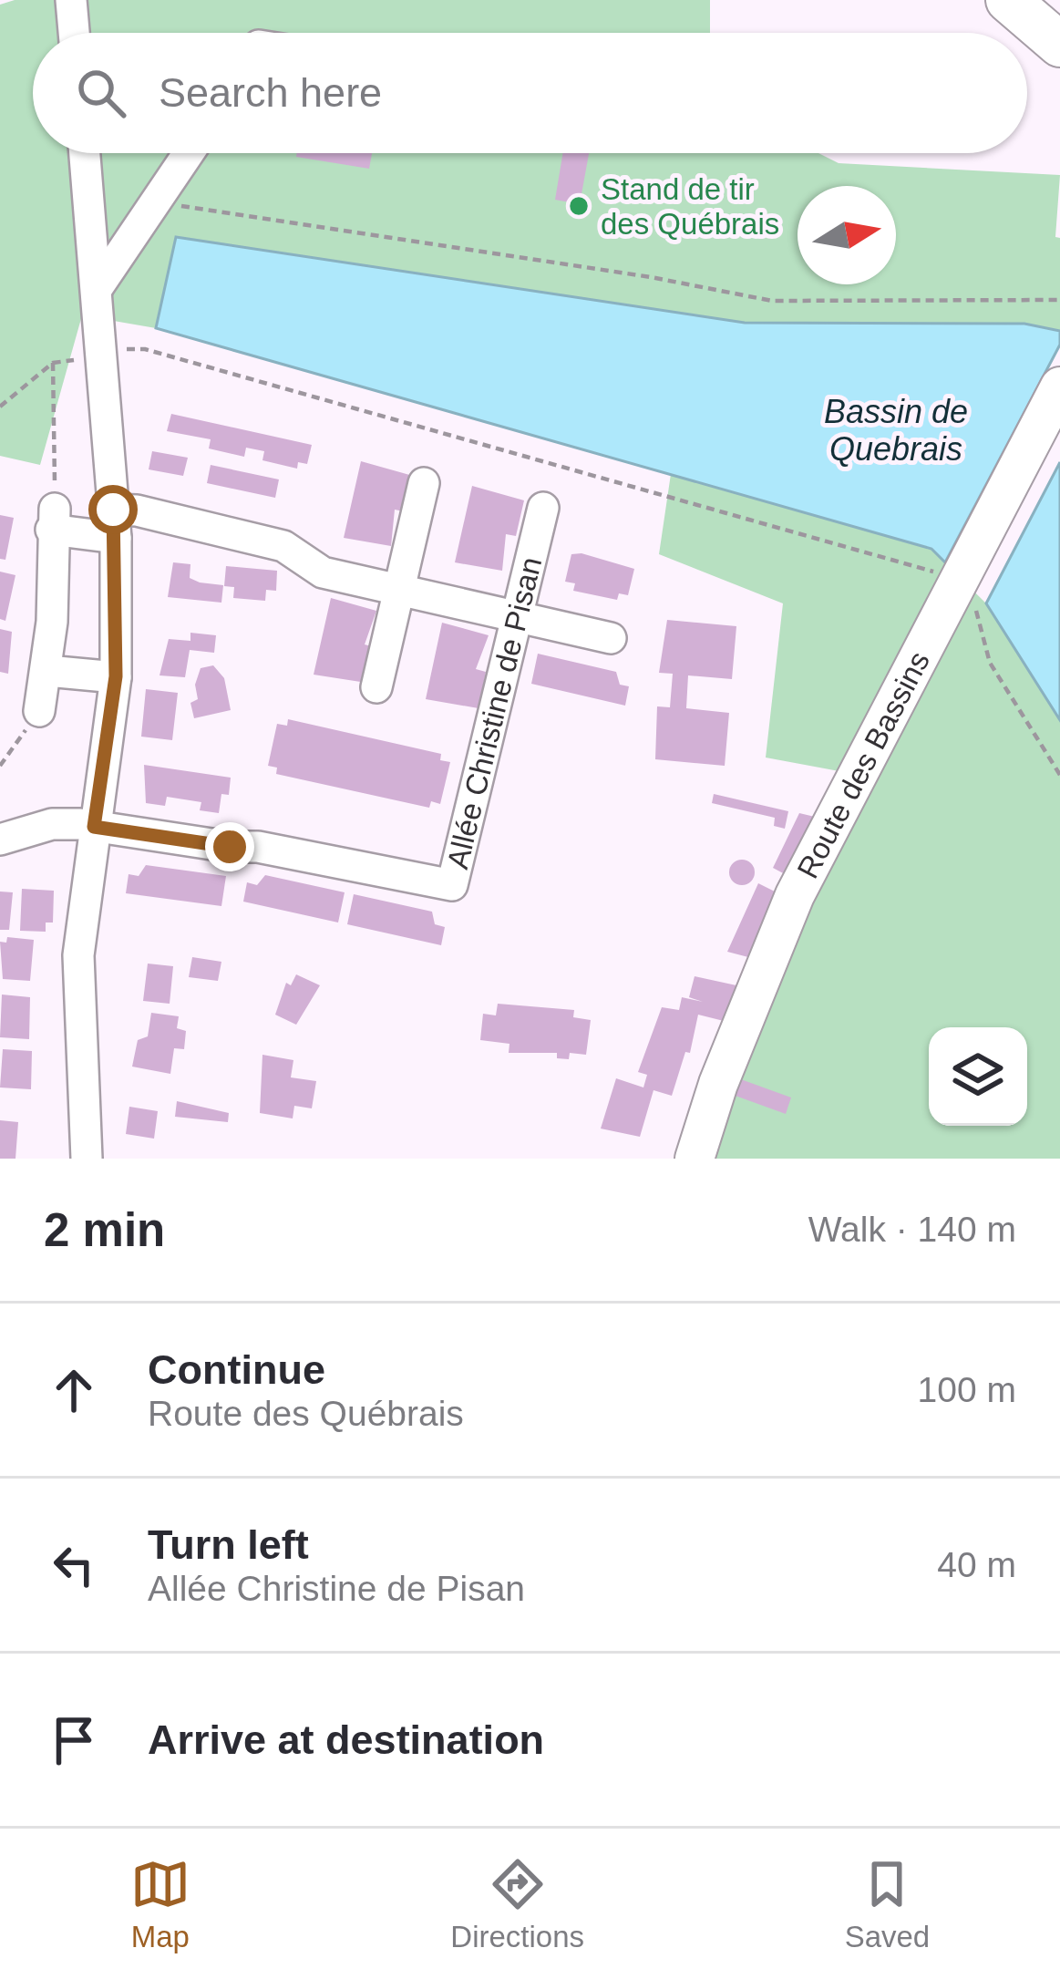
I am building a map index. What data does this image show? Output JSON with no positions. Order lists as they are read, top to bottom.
{
  "streets": {
    "main road": ["Route des Bassins"],
    "street": ["Allée Christine de Pisan"]
  },
  "water": ["Bassin de Quebrais"],
  "places": ["Stand de tir des Québrais"],
  "north": "right",
  "page": {
    "search": "Search here",
    "heading": ["2 min", "Walk · 140 m"],
    "list": [
      ["Continue", "Route des Québrais", "100 m"],
      ["Turn left", "Allée Christine de Pisan", "40 m"],
      "Arrive at destination"
    ],
    "nav": ["Map", "Directions", "Saved"]
  }
}
